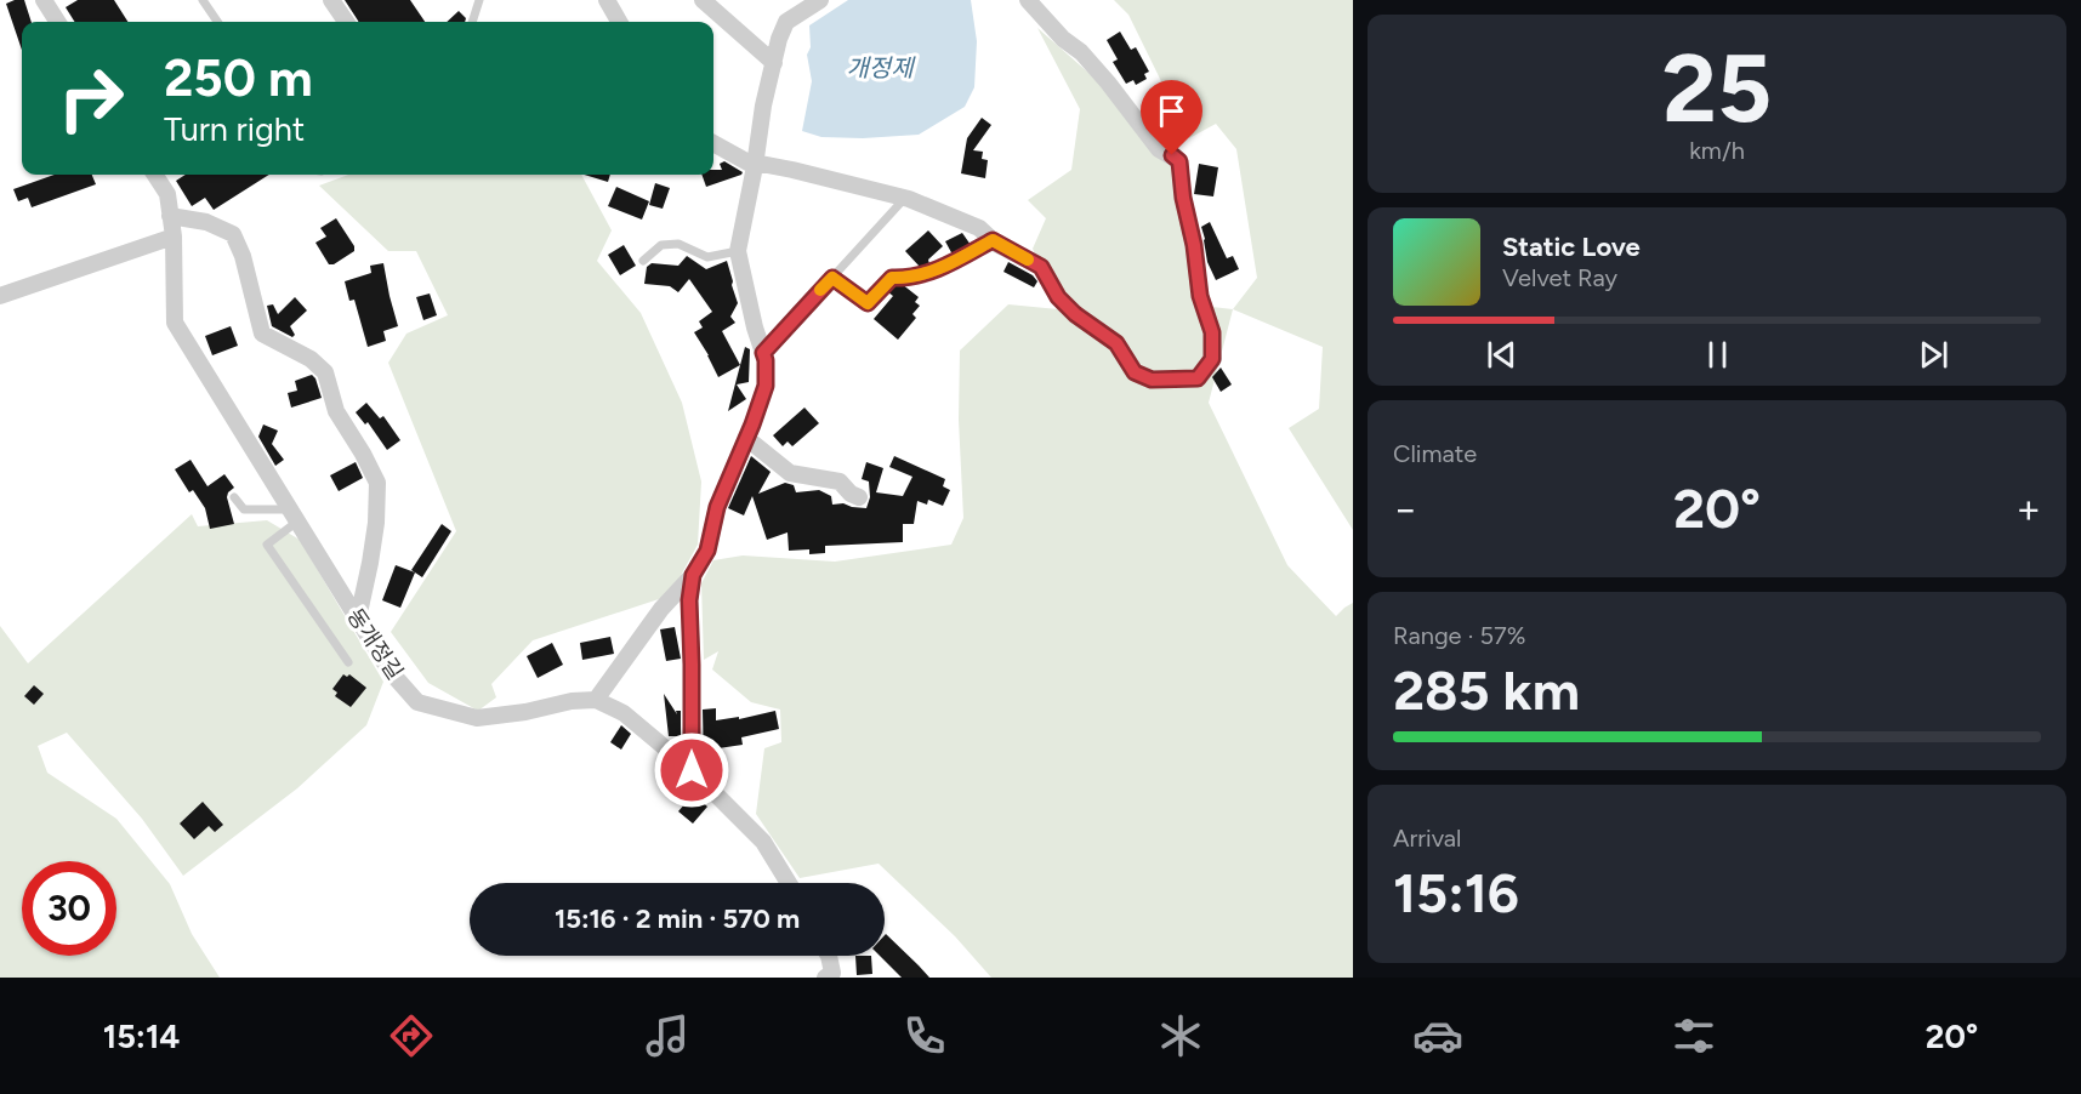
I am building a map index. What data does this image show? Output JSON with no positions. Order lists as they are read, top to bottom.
{
  "streets": {
    "street": ["동개정길"]
  },
  "water": ["개정제"],
  "page": {
    "tile": [
      ["25", "km/h"],
      "Climate",
      ["Range · 57%", "285 km"],
      ["Arrival", "15:16"]
    ],
    "turn": ["250 m", "Turn right"],
    "song": ["Static Love", "Velvet Ray"],
    "heat": ["−", "20°", "+"],
    "limit": "30",
    "trip": "15:16 · 2 min · 570 m",
    "tabs": ["15:14", "20°"]
  }
}
